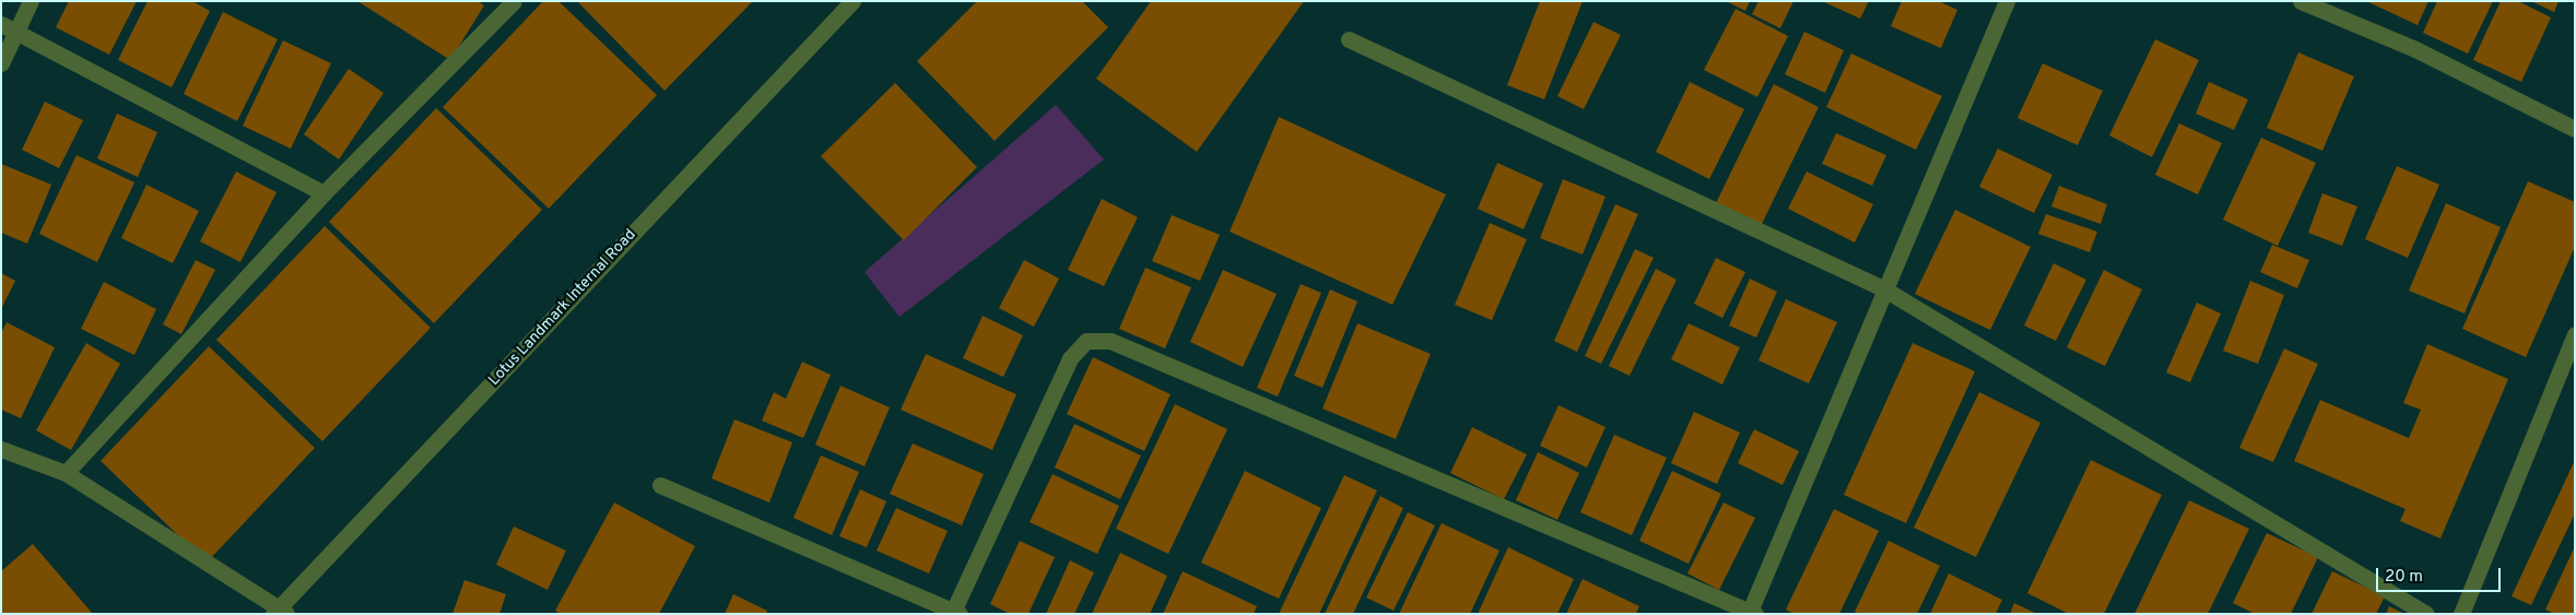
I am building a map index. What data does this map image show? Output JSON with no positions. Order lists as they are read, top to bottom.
{
  "streets": {
    "street": ["Lotus Landmark Internal Road"]
  },
  "scale_bar": "20 m"
}
